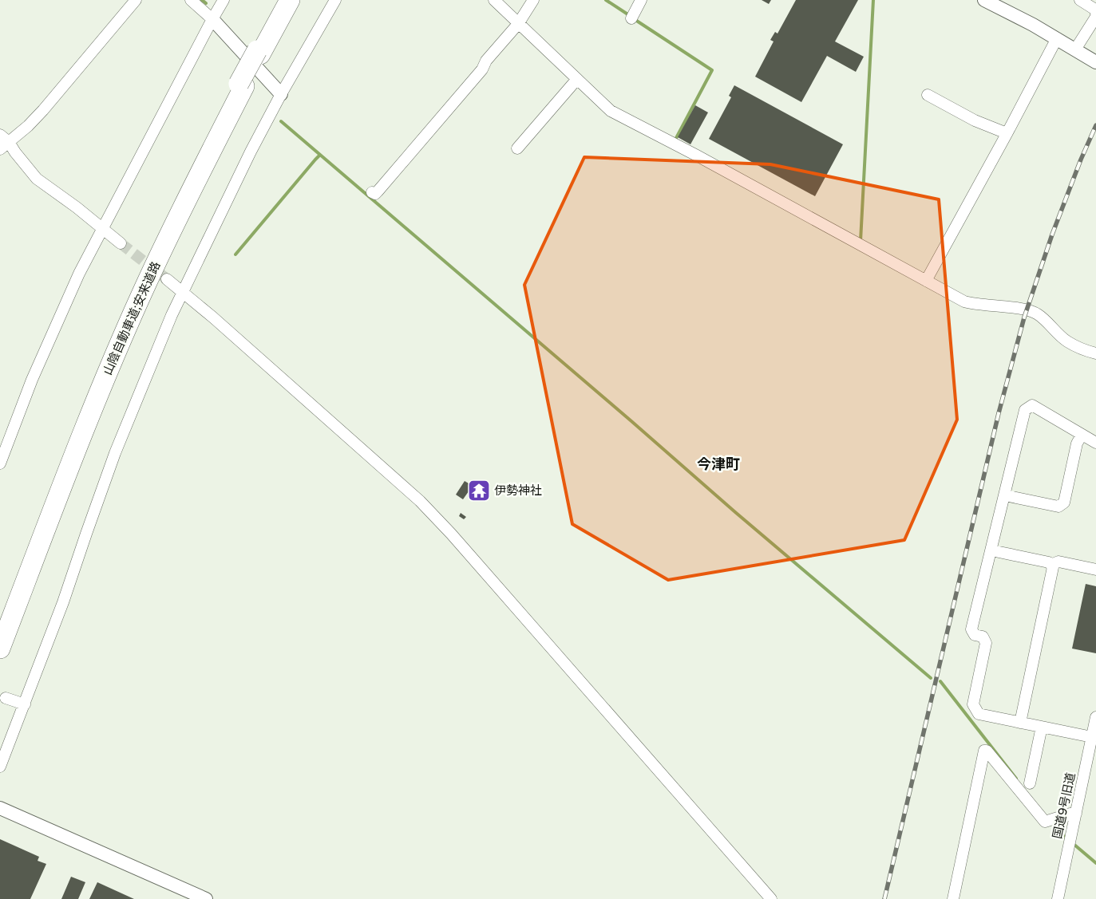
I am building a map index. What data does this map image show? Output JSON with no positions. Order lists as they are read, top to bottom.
{
  "streets": {
    "highway": ["山陰自動車道;安来道路"],
    "street": ["国道9号旧道"]
  },
  "districts": ["今津町"],
  "places": {
    "temple": ["伊勢神社"]
  }
}
